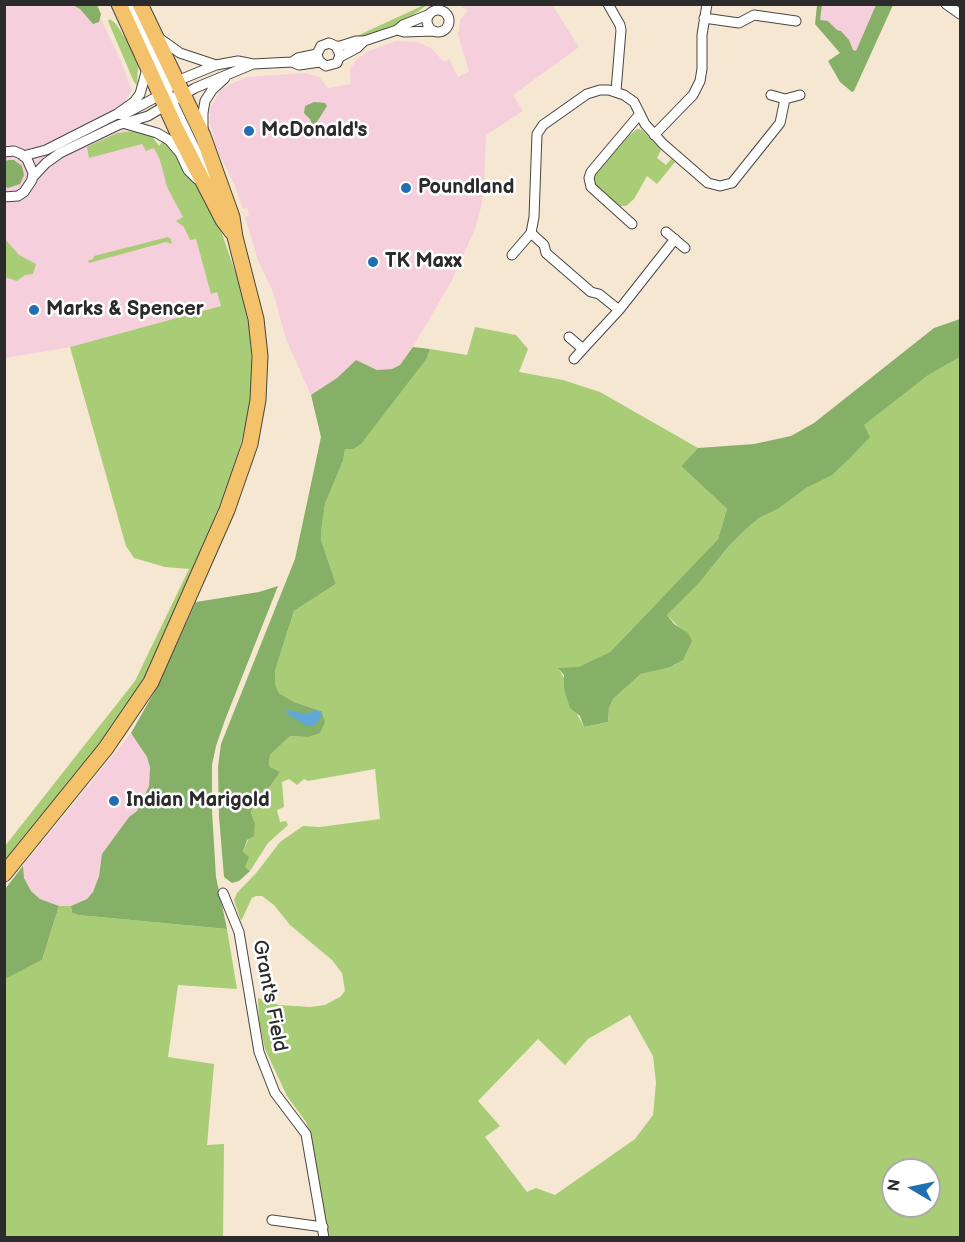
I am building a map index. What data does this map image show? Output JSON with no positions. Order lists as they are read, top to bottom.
{
  "streets": {
    "street": ["Grant's Field"]
  },
  "places": [
    "McDonald's",
    "Poundland",
    "TK Maxx",
    "Marks & Spencer",
    "Indian Marigold"
  ],
  "north": "left"
}
